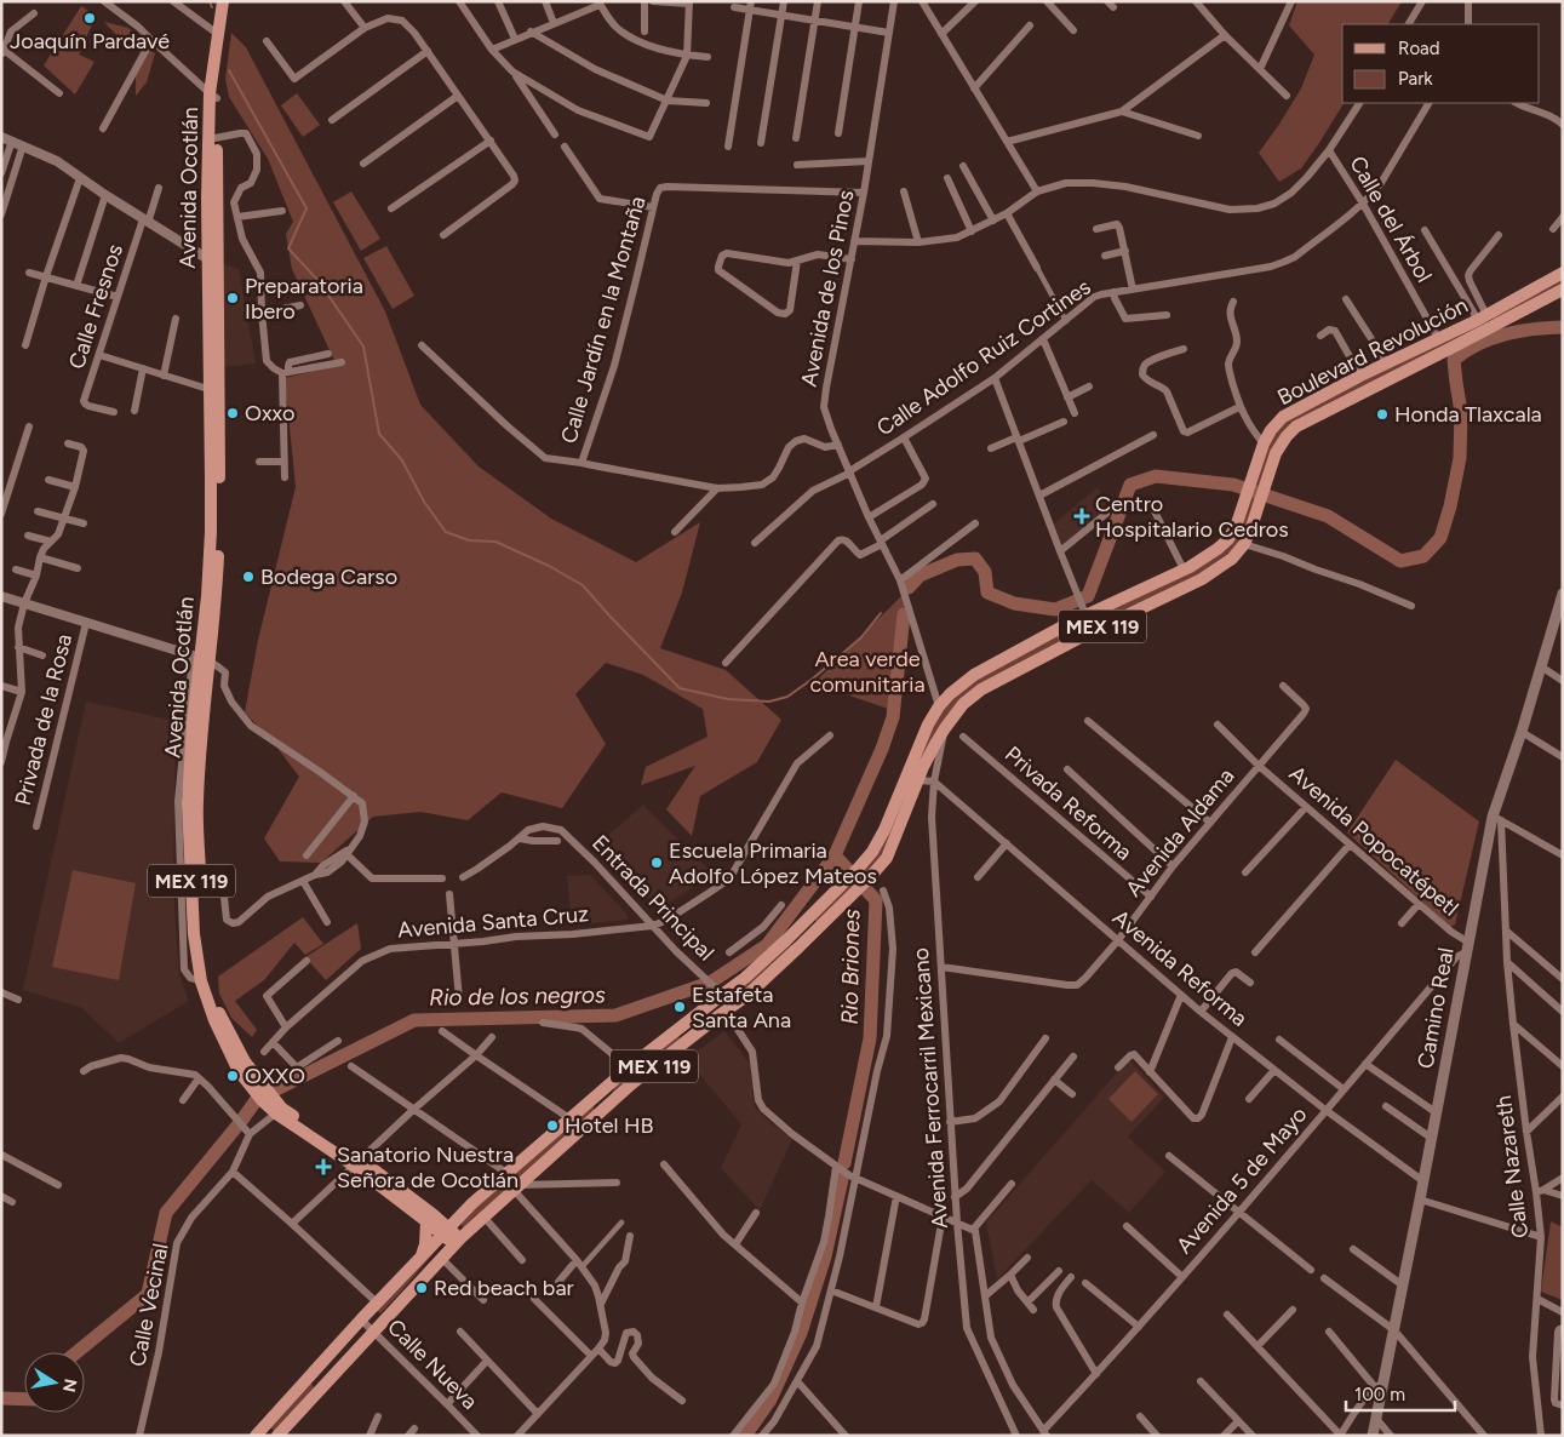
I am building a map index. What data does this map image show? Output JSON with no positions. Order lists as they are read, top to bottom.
{
  "streets": {
    "main road": [
      "Avenida Ocotlán",
      "Boulevard Revolución",
      "MEX 119",
      "Camino Real"
    ],
    "street": [
      "Calle del Árbol",
      "Avenida de los Pinos",
      "Calle Fresnos",
      "Calle Jardín en la Montaña",
      "Calle Adolfo Ruiz Cortines",
      "Privada de la Rosa",
      "Privada Reforma",
      "Avenida Aldama",
      "Avenida Popocatépetl",
      "Entrada Principal",
      "Avenida Santa Cruz",
      "Avenida Reforma",
      "Avenida Ferrocarril Mexicano",
      "Calle Nazareth",
      "Avenida 5 de Mayo",
      "Calle Vecinal",
      "Calle Nueva"
    ]
  },
  "crossings": [
    ["Avenida Ocotlán", "MEX 119"],
    ["Avenida Ocotlán", "Calle Vecinal"],
    ["Calle del Árbol", "Boulevard Revolución"],
    ["Calle del Árbol", "Calle Adolfo Ruiz Cortines"],
    ["Avenida de los Pinos", "Calle Jardín en la Montaña"],
    ["Avenida de los Pinos", "Boulevard Revolución"],
    ["Avenida de los Pinos", "Calle Adolfo Ruiz Cortines"],
    ["Boulevard Revolución", "MEX 119"],
    ["Boulevard Revolución", "Avenida Ferrocarril Mexicano"],
    ["MEX 119", "Entrada Principal"],
    ["MEX 119", "Calle Nueva"],
    ["Privada Reforma", "Avenida Aldama"],
    ["Avenida Aldama", "Avenida Popocatépetl"],
    ["Avenida Aldama", "Avenida Reforma"],
    ["Avenida Aldama", "Avenida Ferrocarril Mexicano"],
    ["Avenida Popocatépetl", "Camino Real"],
    ["Avenida Popocatépetl", "Avenida 5 de Mayo"],
    ["Entrada Principal", "Avenida Santa Cruz"],
    ["Entrada Principal", "Avenida Ferrocarril Mexicano"],
    ["Avenida Reforma", "Camino Real"],
    ["Avenida Reforma", "Avenida Ferrocarril Mexicano"],
    ["Avenida Reforma", "Avenida 5 de Mayo"],
    ["Camino Real", "Calle Nazareth"],
    ["Camino Real", "Avenida 5 de Mayo"]
  ],
  "water": ["Rio Briones", "Rio de los negros"],
  "parks": ["Area verde comunitaria"],
  "places": {
    "other": [
      "Joaquín Pardavé",
      "Preparatoria Ibero",
      "Oxxo",
      "Honda Tlaxcala",
      "Bodega Carso",
      "Escuela Primaria Adolfo López Mateos",
      "Estafeta Santa Ana",
      "OXXO",
      "Hotel HB",
      "Red beach bar"
    ],
    "health": ["Centro Hospitalario Cedros", "Sanatorio Nuestra Señora de Ocotlán"]
  },
  "legend": ["Road", "Park"],
  "scale_bar": "100 m",
  "north": "right"
}
